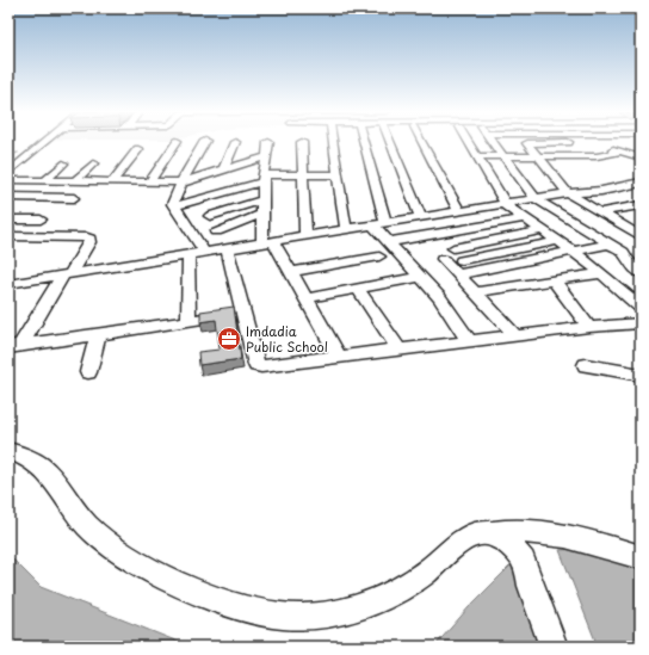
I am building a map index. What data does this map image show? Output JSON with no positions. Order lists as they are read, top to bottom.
{
  "places": {
    "office": ["Imdadia Public School"]
  }
}
